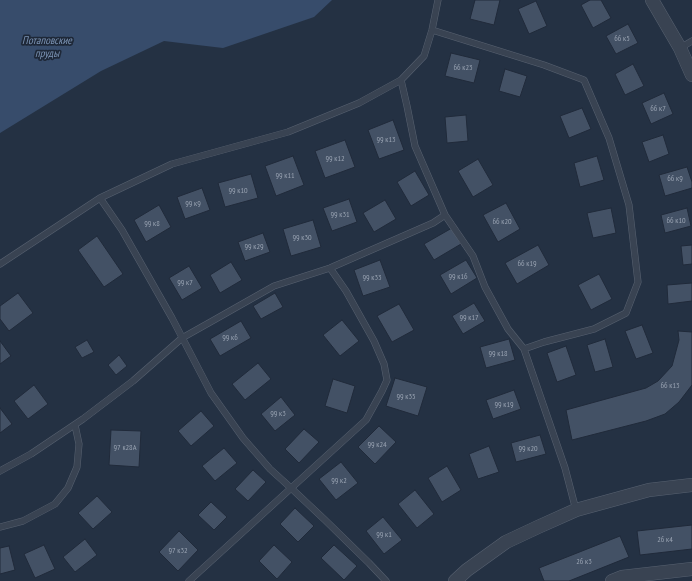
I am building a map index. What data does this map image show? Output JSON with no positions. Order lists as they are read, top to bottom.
{
  "water": ["Потаповские пруды"],
  "house_numbers": [
    "66 к5",
    "66 к23",
    "66 к7",
    "99 к13",
    "99 к12",
    "99 к11",
    "66 к9",
    "99 к10",
    "99 к9",
    "99 к31",
    "66 к10",
    "66 к20",
    "99 к8",
    "99 к30",
    "99 к29",
    "66 к19",
    "99 к16",
    "99 к33",
    "99 к7",
    "99 к17",
    "99 к6",
    "99 к18",
    "66 к13",
    "99 к35",
    "99 к19",
    "99 к3",
    "99 к24",
    "97 к28А",
    "99 к20",
    "99 к2",
    "99 к1",
    "26 к4",
    "97 к32",
    "26 к3"
  ]
}
